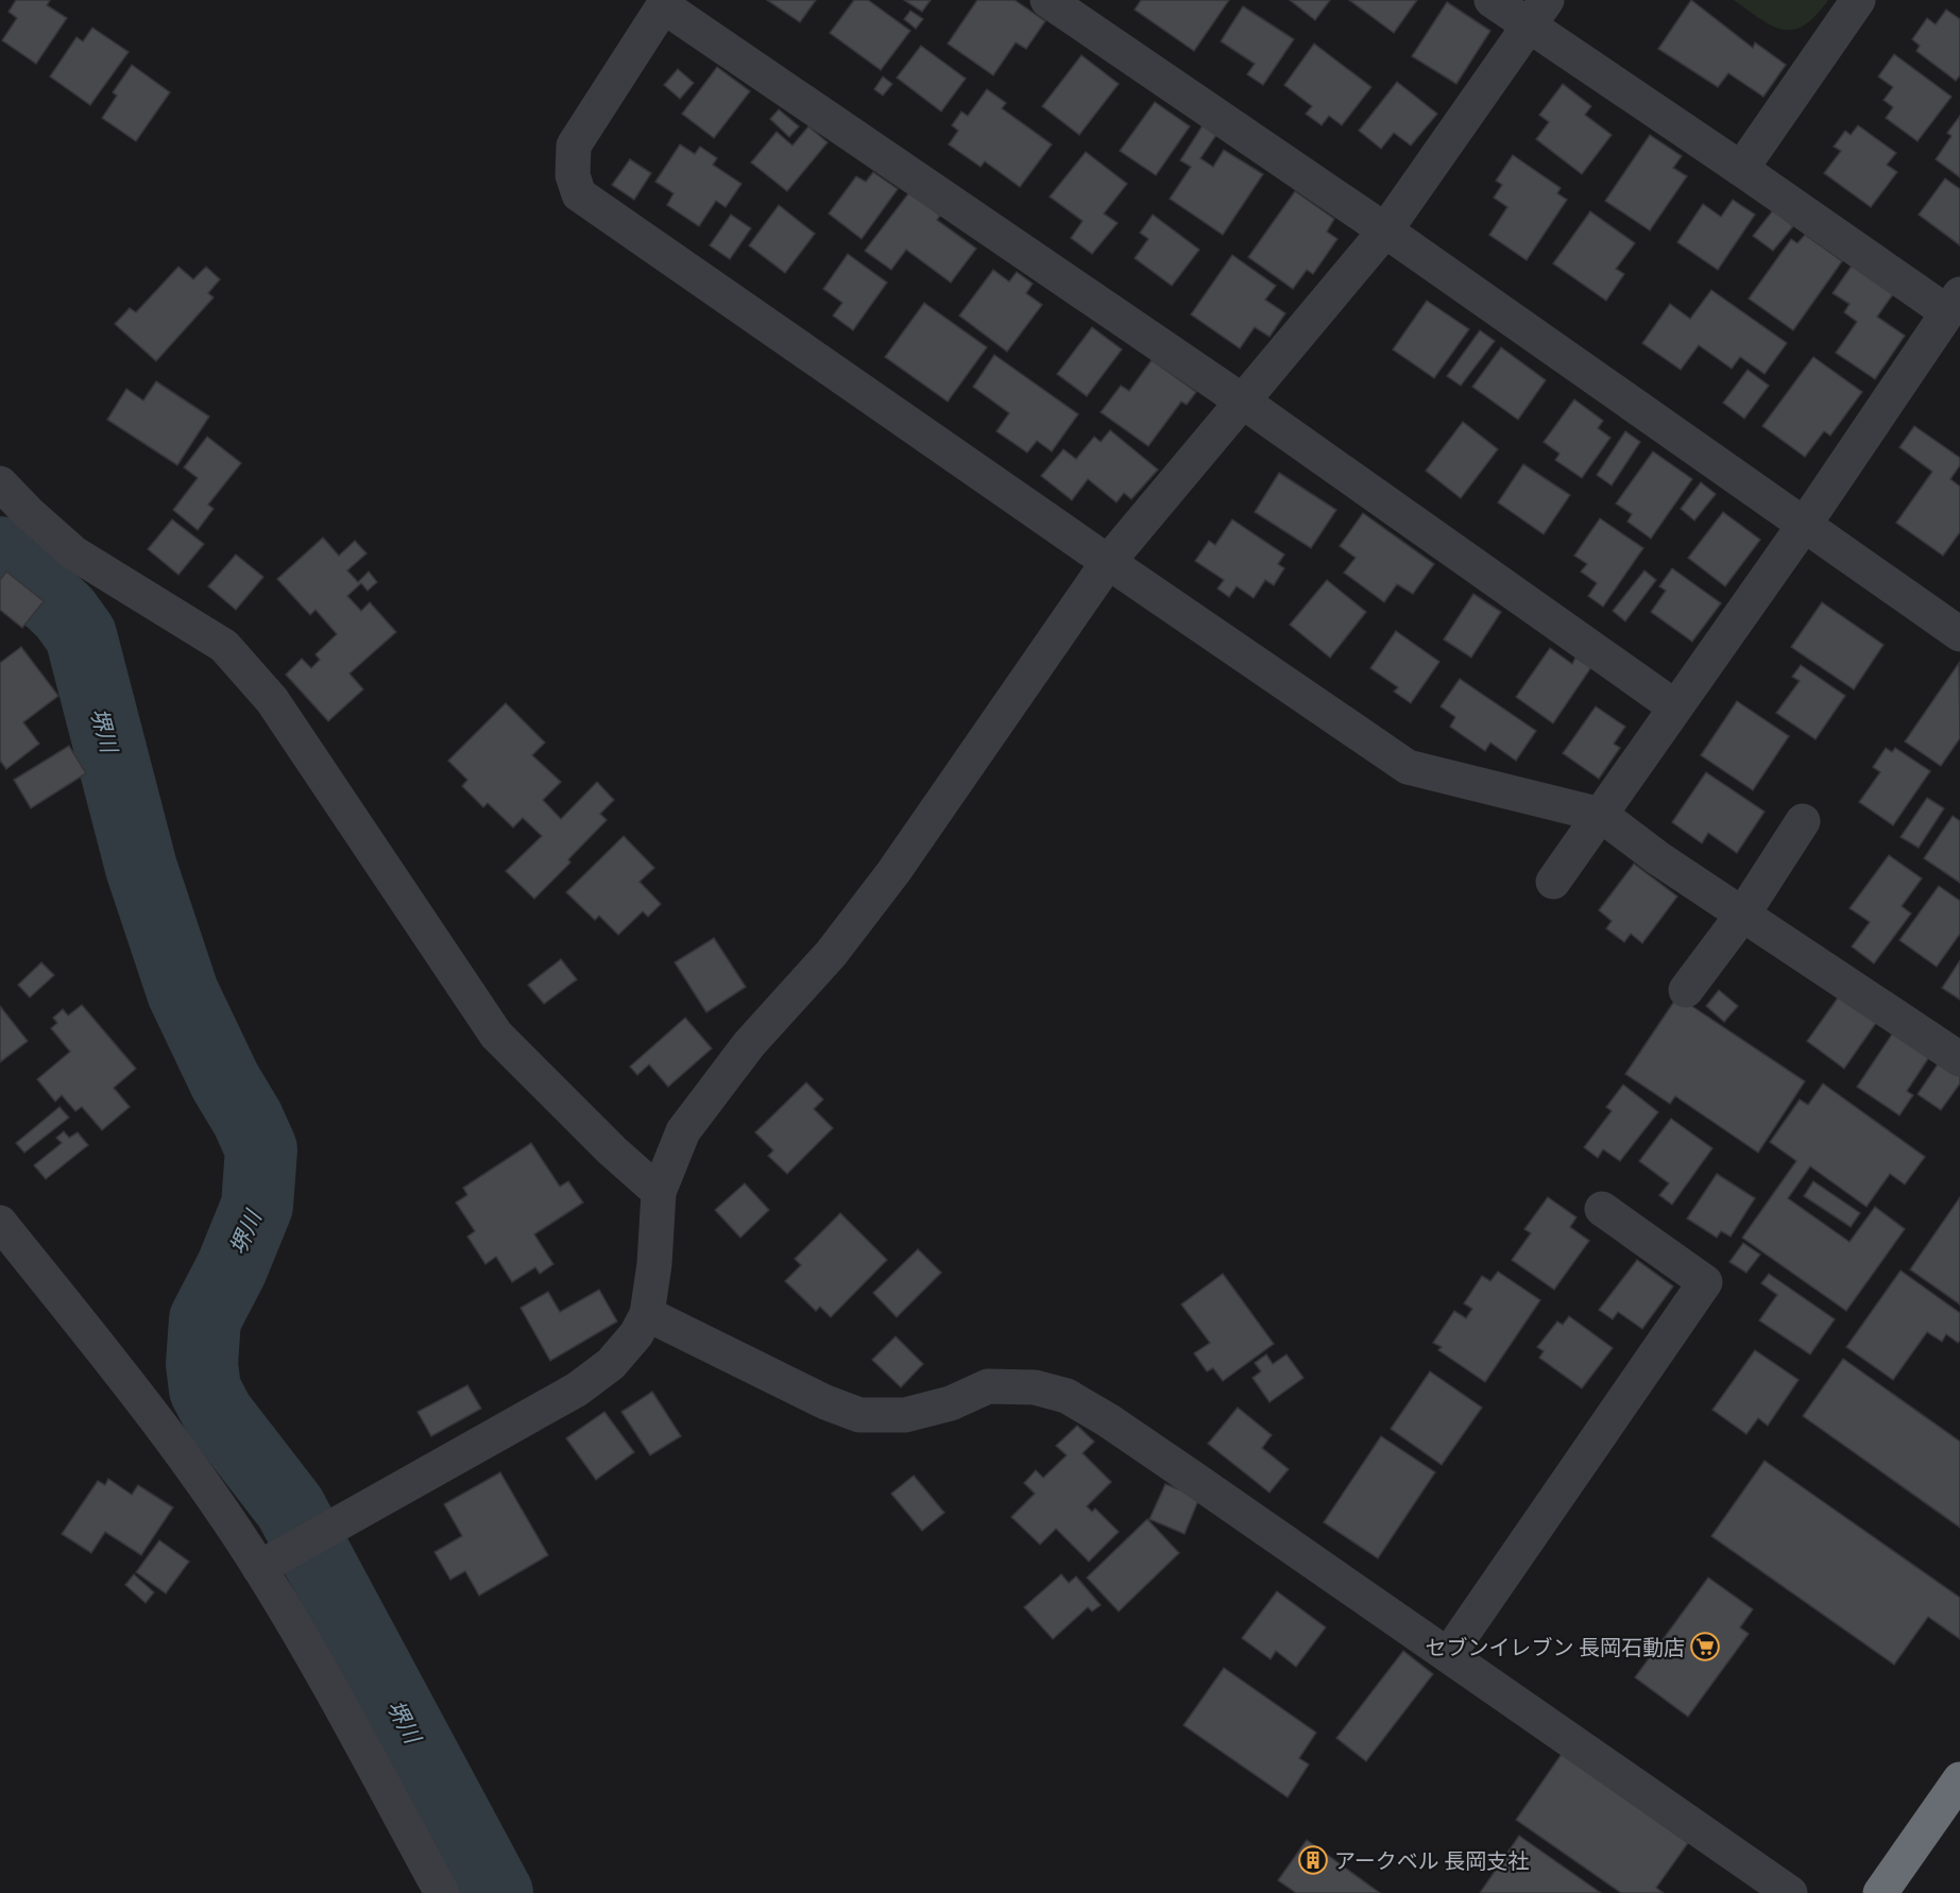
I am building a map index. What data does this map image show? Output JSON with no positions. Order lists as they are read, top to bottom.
{
  "water": ["堺川"],
  "places": {
    "supermarket": ["セブンイレブン 長岡石動店"],
    "building": ["アークベル 長岡支社"]
  }
}
